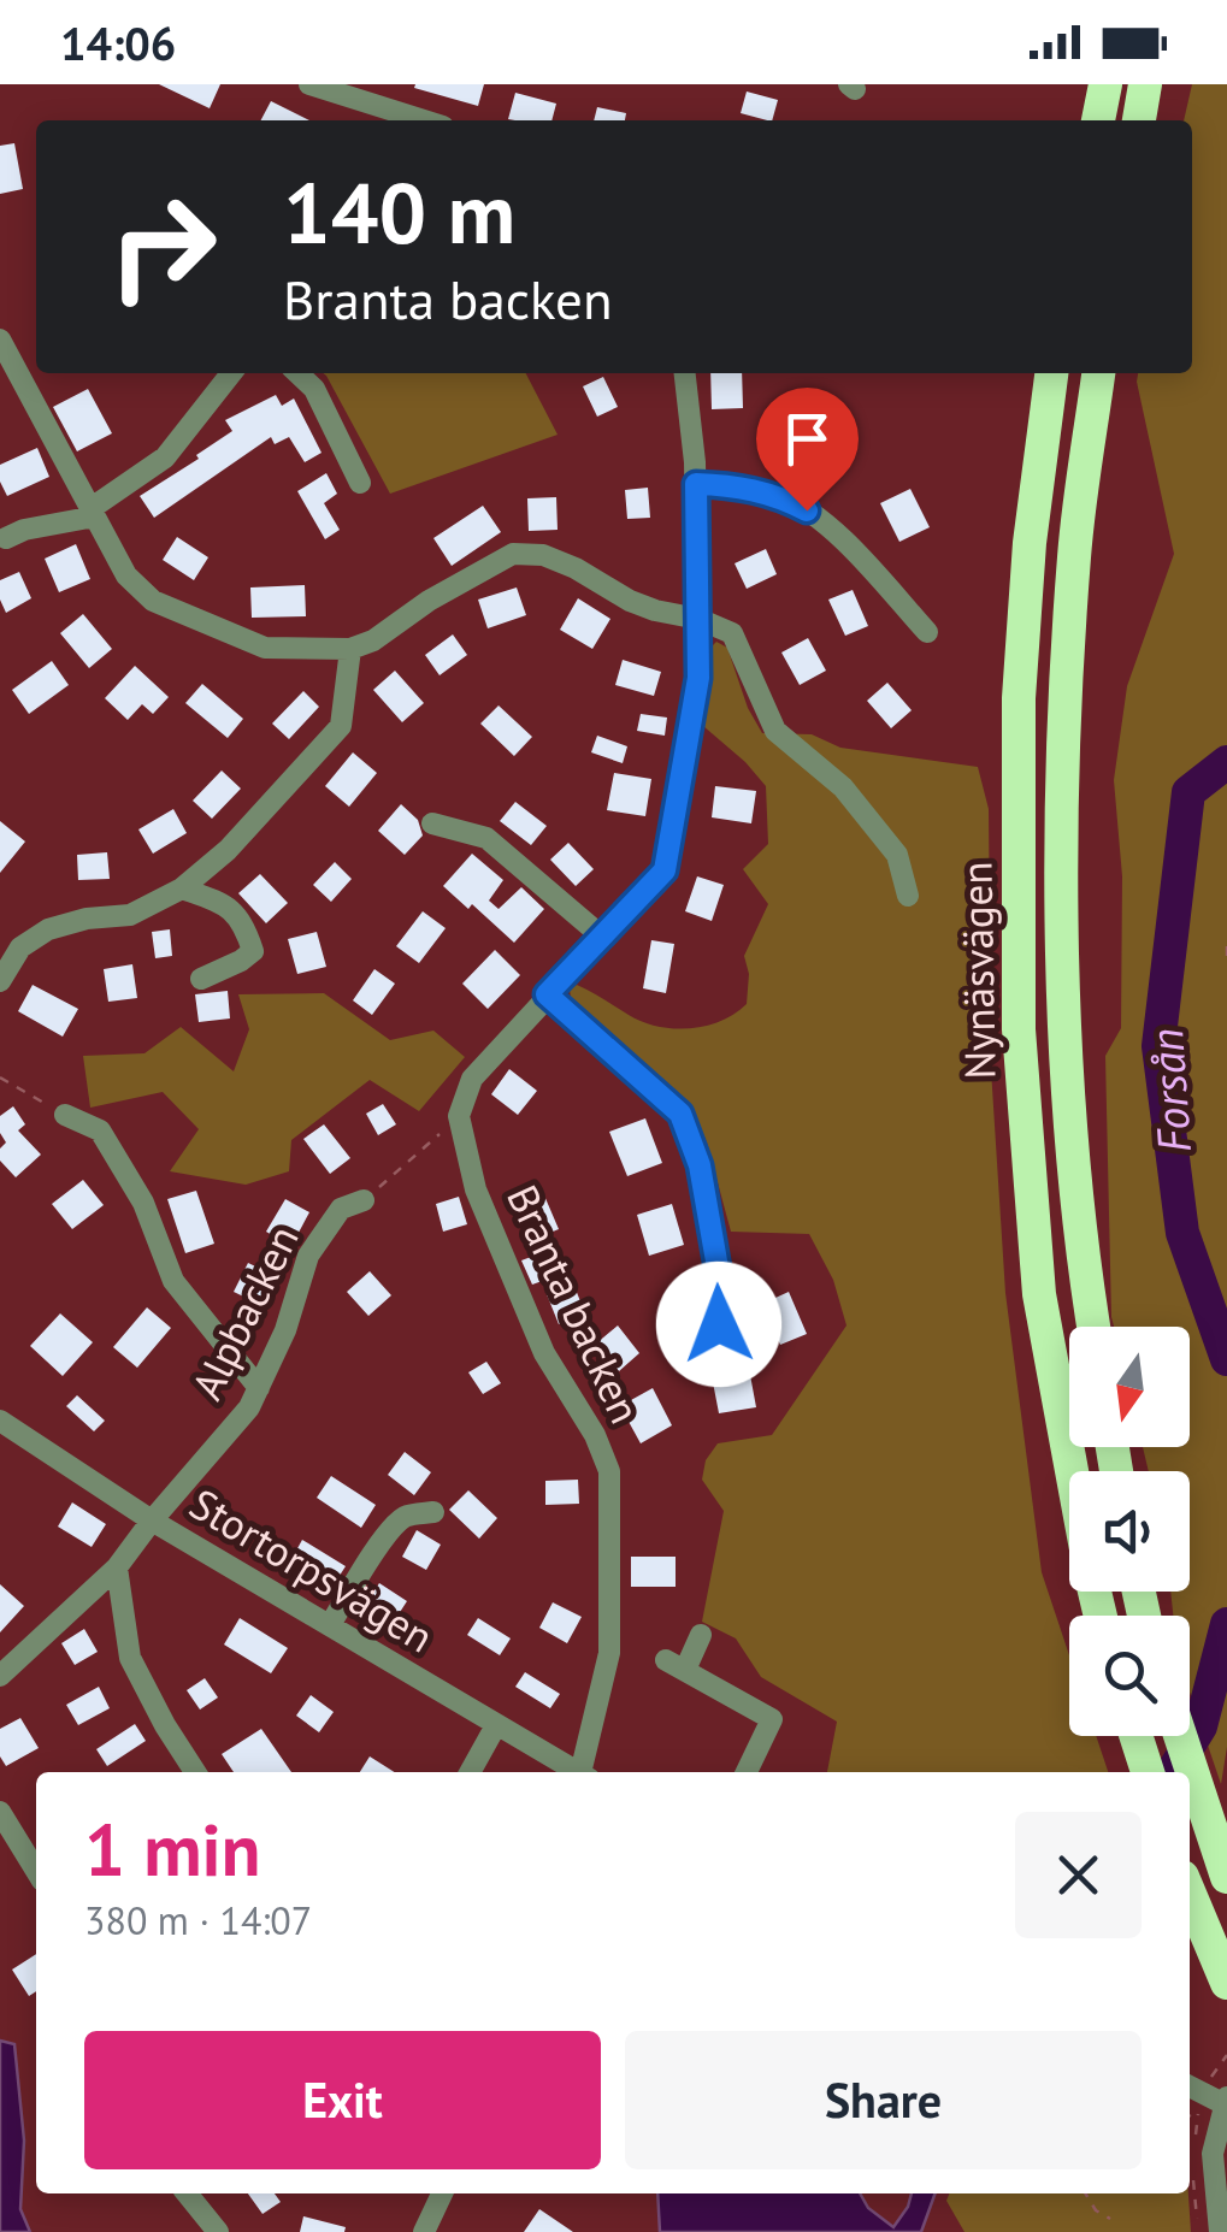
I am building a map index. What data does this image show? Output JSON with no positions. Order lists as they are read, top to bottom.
{
  "streets": {
    "highway": ["Nynäsvägen"],
    "street": ["Branta backen", "Alpbacken", "Stortorpsvägen"]
  },
  "crossings": [
    ["Alpbacken", "Stortorpsvägen"]
  ],
  "water": ["Forsån"],
  "north": "bottom",
  "page": {
    "status": "14:06",
    "turn": ["140 m", "Branta backen"],
    "heading": ["1 min", "380 m · 14:07"],
    "buttons": ["Exit", "Share"]
  }
}
